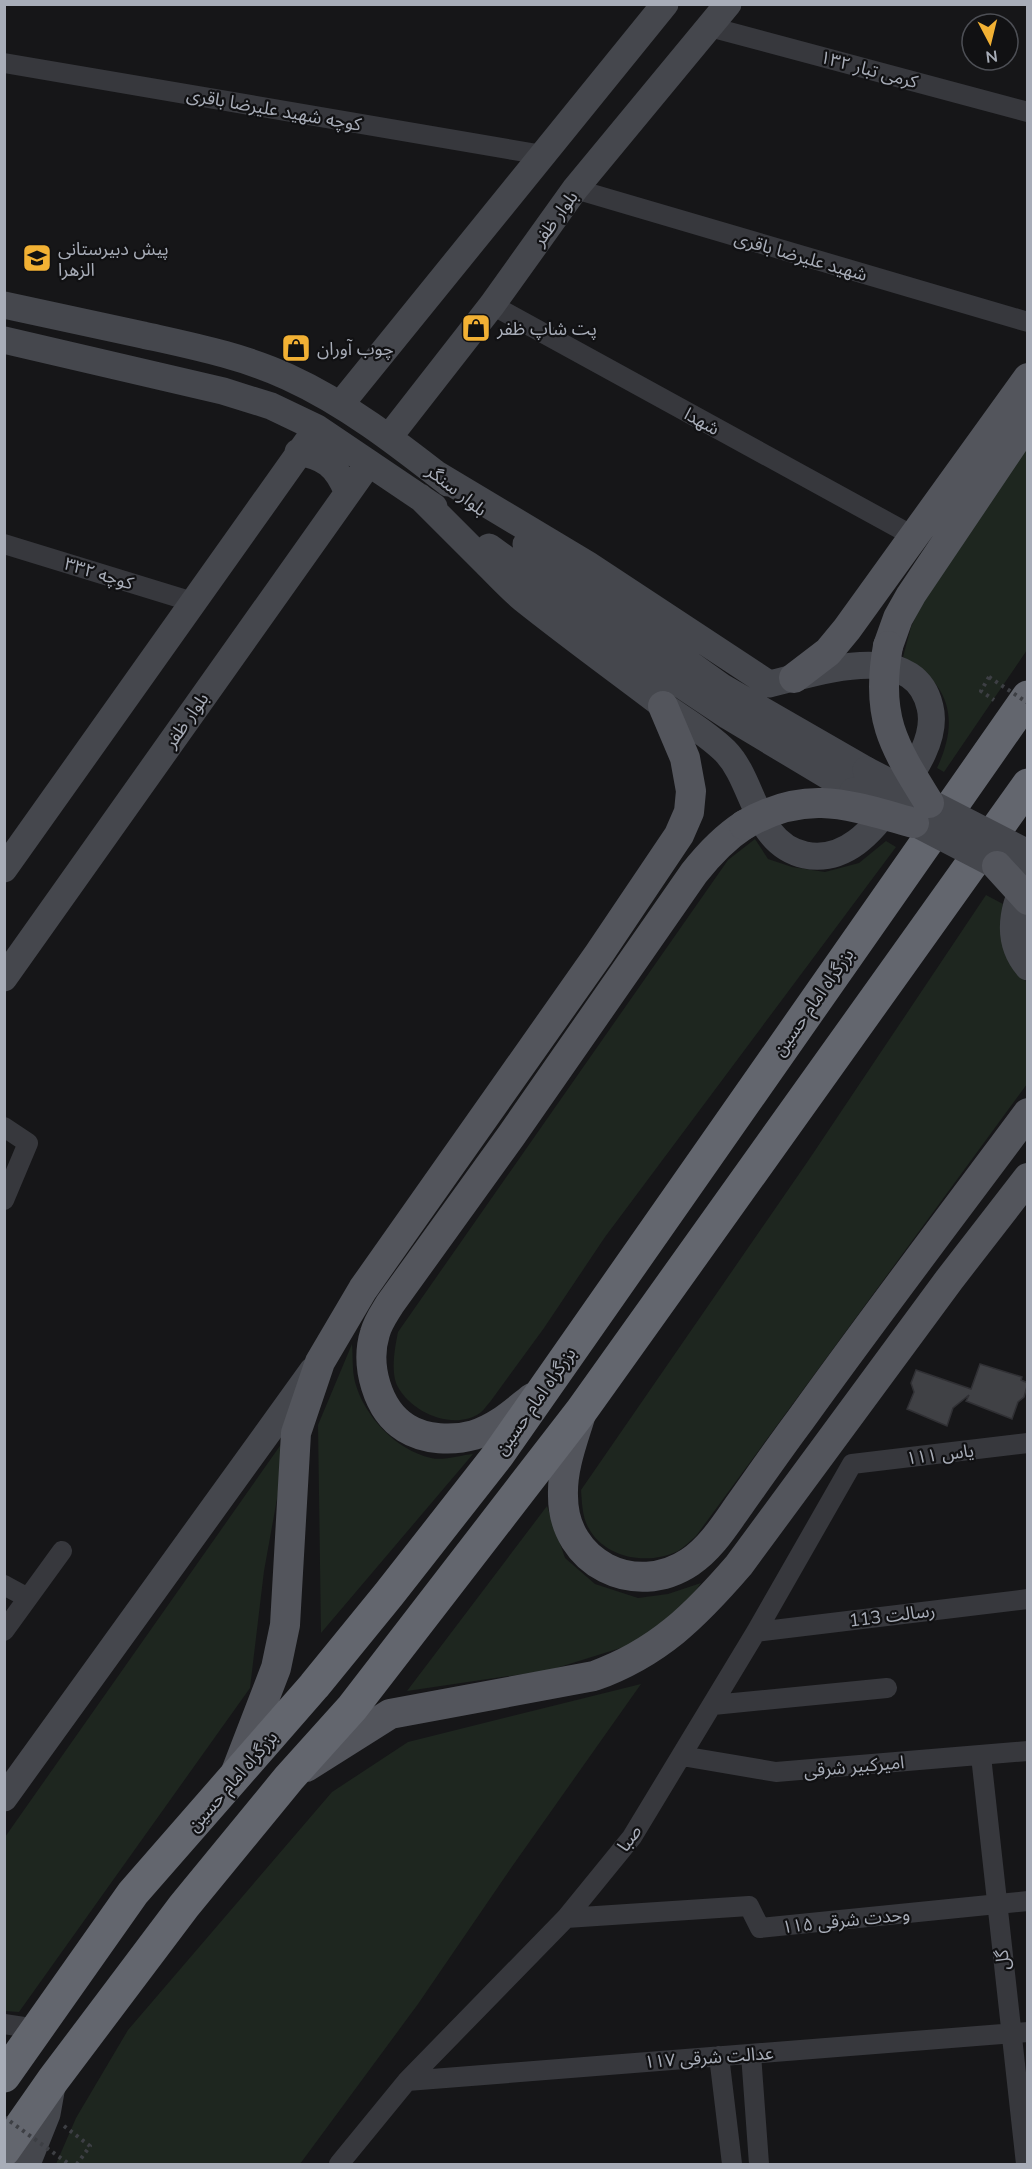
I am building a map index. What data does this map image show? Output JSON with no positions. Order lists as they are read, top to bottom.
{
  "streets": {
    "highway": ["بزرگراه امام حسین"],
    "main road": ["بلوار ظفر", "بلوار سنگر"],
    "street": [
      "کرمی تبار ۱۳۲",
      "کوچه شهید علیرضا باقری",
      "شهید علیرضا باقری",
      "شهدا",
      "کوچه ۳۳۲",
      "یاس ۱۱۱",
      "رسالت 113",
      "امیرکبیر شرقی",
      "صبا",
      "۱۱۵ وحدت شرقی",
      "گل",
      "۱۱۷ عدالت شرقی"
    ]
  },
  "crossings": [
    ["کرمی تبار ۱۳۲", "بلوار ظفر"],
    ["بلوار ظفر", "شهید علیرضا باقری"],
    ["بلوار ظفر", "شهدا"],
    ["بلوار ظفر", "بلوار سنگر"],
    ["یاس ۱۱۱", "صبا"],
    ["رسالت 113", "صبا"],
    ["امیرکبیر شرقی", "صبا"],
    ["امیرکبیر شرقی", "گل"],
    ["صبا", "۱۱۵ وحدت شرقی"],
    ["صبا", "۱۱۷ عدالت شرقی"],
    ["۱۱۵ وحدت شرقی", "گل"],
    ["گل", "۱۱۷ عدالت شرقی"]
  ],
  "places": {
    "school or university": ["پیش دبیرستانی الزهرا"],
    "shop": ["پت شاپ ظفر", "چوب آوران"]
  },
  "north": "bottom"
}
